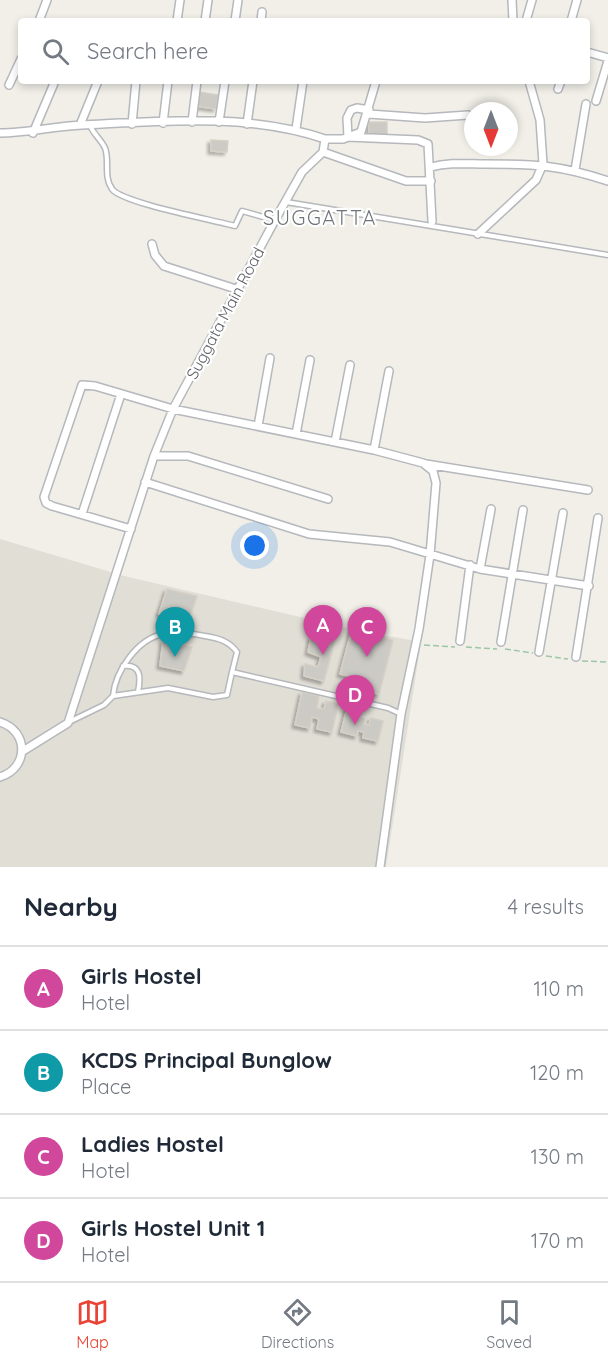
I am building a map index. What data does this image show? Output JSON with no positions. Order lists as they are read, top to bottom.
{
  "streets": {
    "street": ["Suggata Main Road"]
  },
  "districts": ["SUGGATTA"],
  "north": "bottom",
  "page": {
    "search": "Search here",
    "pins": [
      "A",
      "B",
      "C",
      "D"
    ],
    "heading": ["Nearby", "4 results"],
    "list": [
      {
        "mark": "A",
        "name": "Girls Hostel",
        "note": "Hotel",
        "value": "110 m"
      },
      {
        "mark": "B",
        "name": "KCDS Principal Bunglow",
        "note": "Place",
        "value": "120 m"
      },
      {
        "mark": "C",
        "name": "Ladies Hostel",
        "note": "Hotel",
        "value": "130 m"
      },
      {
        "mark": "D",
        "name": "Girls Hostel Unit 1",
        "note": "Hotel",
        "value": "170 m"
      }
    ],
    "nav": ["Map", "Directions", "Saved"]
  }
}
